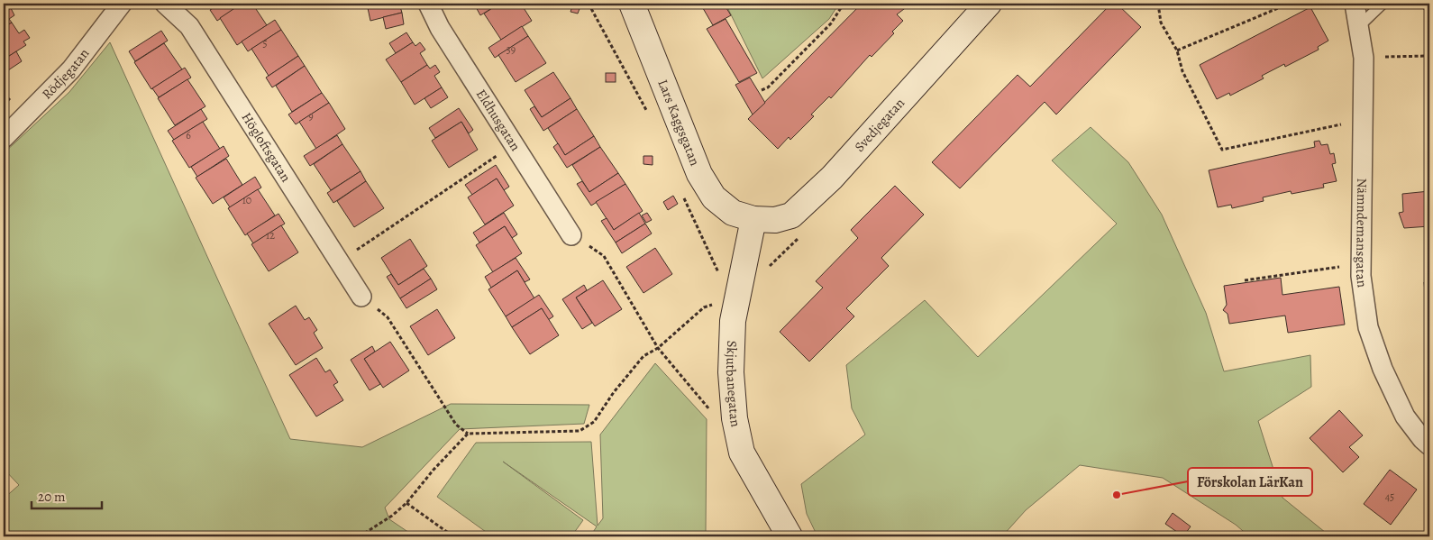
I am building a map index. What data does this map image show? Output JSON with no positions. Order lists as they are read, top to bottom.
{
  "streets": {
    "street": [
      "Rödjegatan",
      "Eldhusgatan",
      "Lars Kaggsgatan",
      "Svedjegatan",
      "Högloftsgatan",
      "Nämndemansgatan",
      "Skjutbanegatan"
    ]
  },
  "crossings": [
    ["Lars Kaggsgatan", "Svedjegatan"],
    ["Lars Kaggsgatan", "Skjutbanegatan"],
    ["Svedjegatan", "Skjutbanegatan"]
  ],
  "places": ["Förskolan LärKan"],
  "house_numbers": [
    "5",
    "39",
    "9",
    "6",
    "10",
    "12",
    "45"
  ],
  "scale_bar": "20 m"
}
